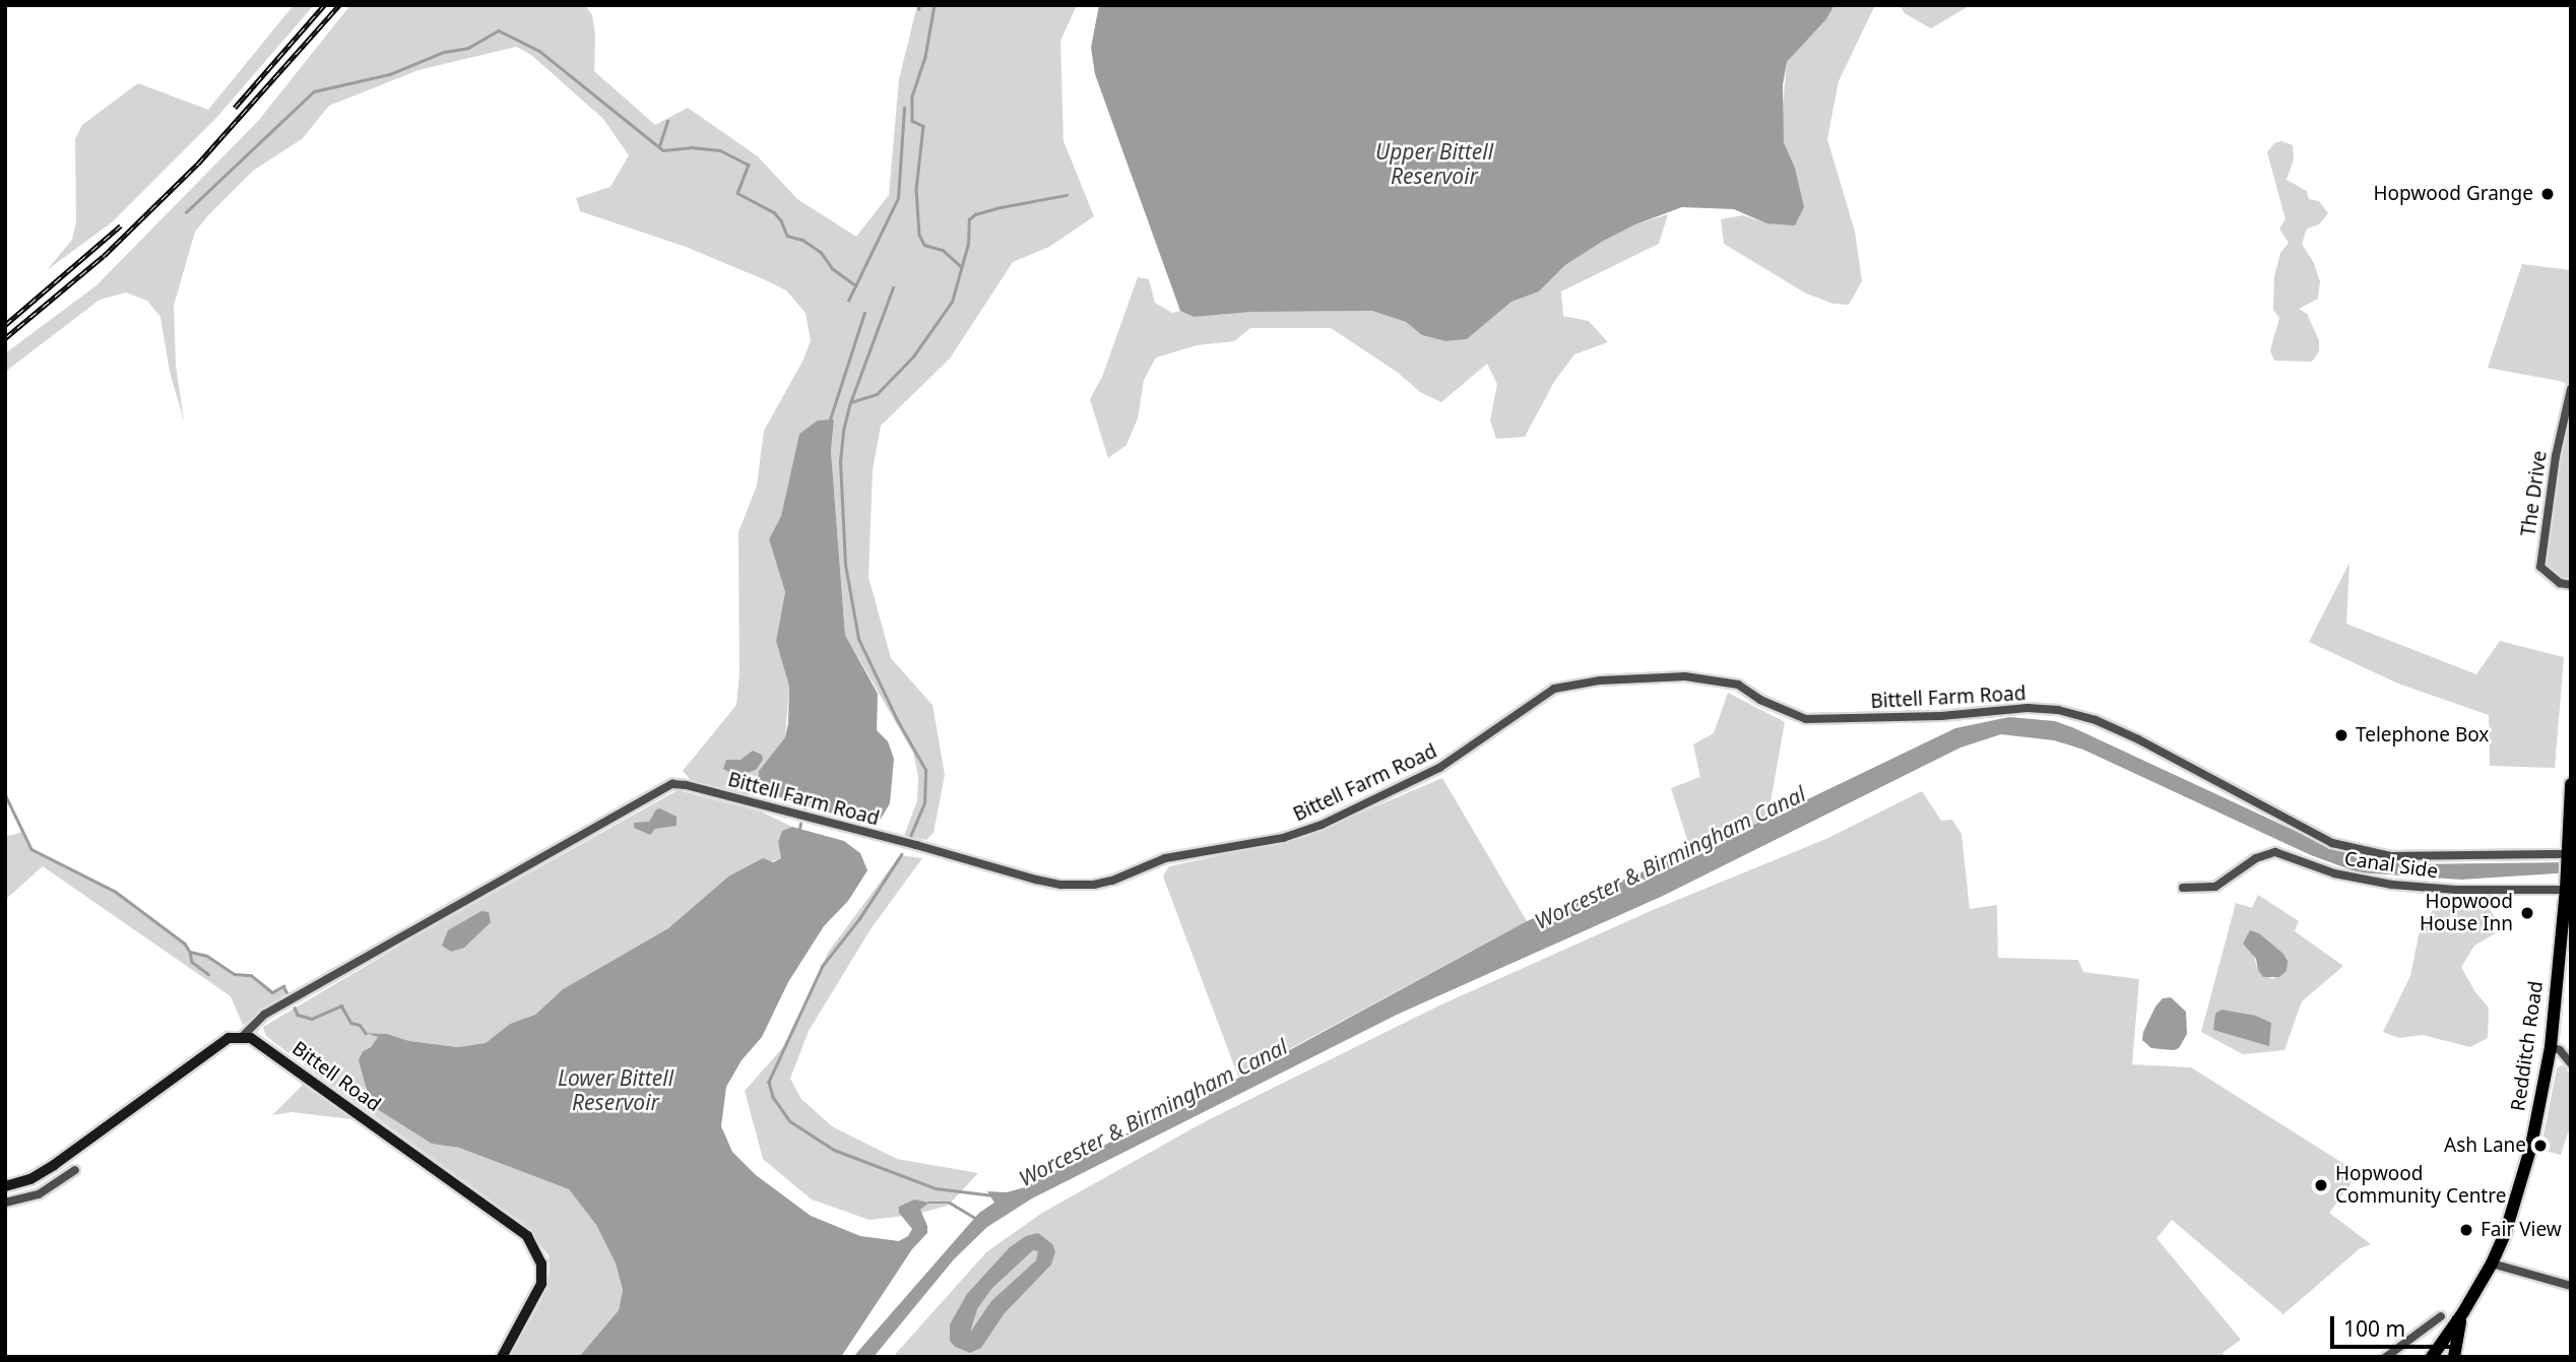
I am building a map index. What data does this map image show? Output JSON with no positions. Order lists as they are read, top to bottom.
{
  "streets": {
    "highway": ["Redditch Road"],
    "main road": ["Bittell Road"],
    "street": ["The Drive", "Bittell Farm Road", "Canal Side"]
  },
  "crossings": [
    ["Bittell Farm Road", "Redditch Road"],
    ["Bittell Farm Road", "Bittell Road"],
    ["Canal Side", "Redditch Road"]
  ],
  "water": ["Upper Bittell Reservoir", "Worcester & Birmingham Canal", "Lower Bittell Reservoir"],
  "places": [
    "Hopwood Grange",
    "Telephone Box",
    "Hopwood House Inn",
    "Ash Lane",
    "Hopwood Community Centre",
    "Fair View"
  ],
  "scale_bar": "100 m"
}
